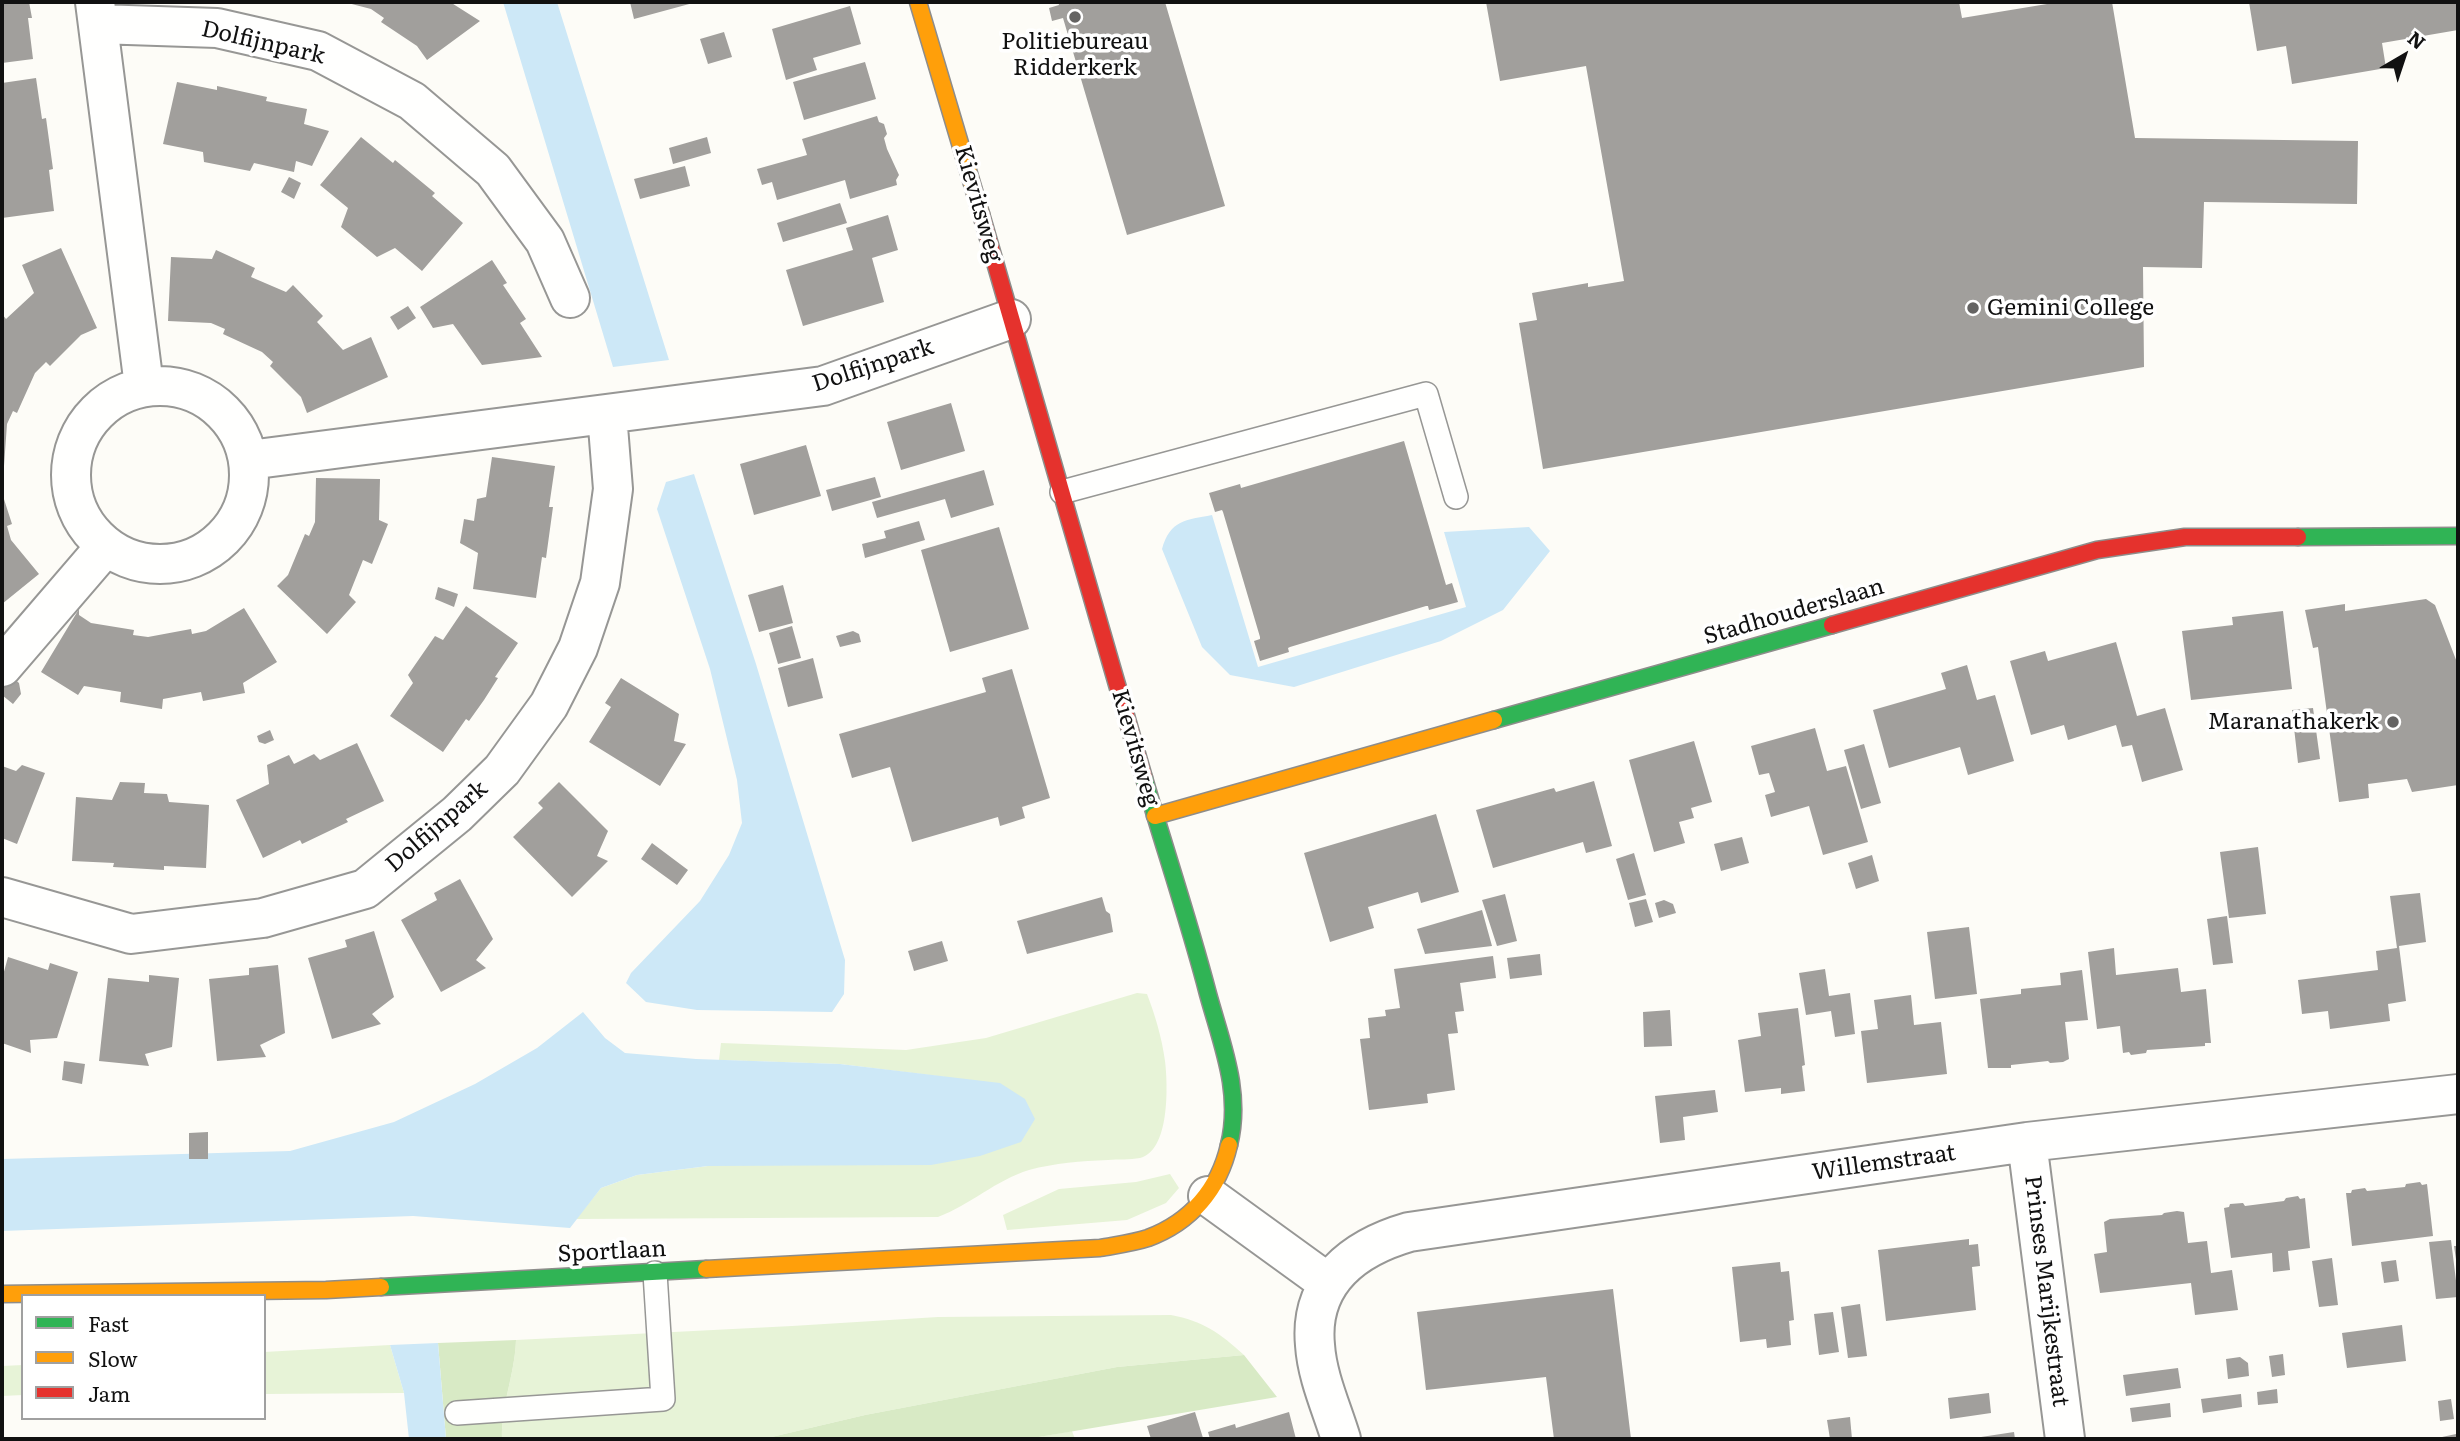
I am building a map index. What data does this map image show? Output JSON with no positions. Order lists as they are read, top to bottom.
{
  "streets": {
    "street": [
      "Dolfijnpark",
      "Kievitsweg",
      "Stadhouderslaan",
      "Willemstraat",
      "Sportlaan",
      "Prinses Marijkestraat"
    ]
  },
  "crossings": [
    ["Dolfijnpark", "Kievitsweg"],
    ["Kievitsweg", "Stadhouderslaan"],
    ["Kievitsweg", "Sportlaan"],
    ["Willemstraat", "Prinses Marijkestraat"]
  ],
  "places": ["Politiebureau Ridderkerk", "Gemini College", "Maranathakerk"],
  "legend": ["Fast", "Slow", "Jam"],
  "north": "top right"
}
